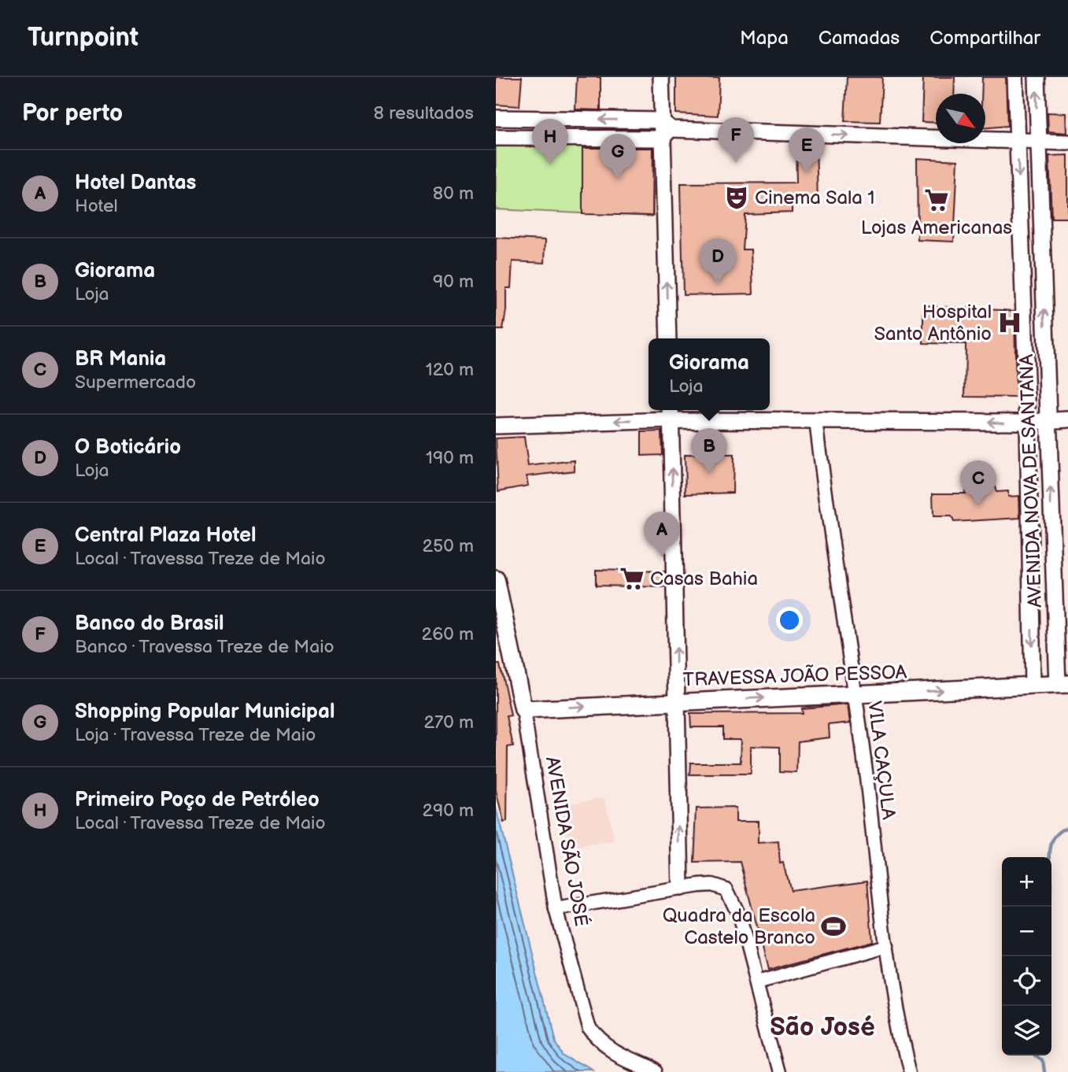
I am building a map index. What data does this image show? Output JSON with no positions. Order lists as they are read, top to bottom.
{
  "streets": {
    "main road": ["TRAVESSA JOÃO PESSOA", "AVENIDA SÃO JOSÉ"],
    "street": ["AVENIDA NOVA DE SANTANA", "VILA CAÇULA"]
  },
  "crossings": [
    ["AVENIDA NOVA DE SANTANA", "TRAVESSA JOÃO PESSOA"],
    ["TRAVESSA JOÃO PESSOA", "VILA CAÇULA"],
    ["TRAVESSA JOÃO PESSOA", "AVENIDA SÃO JOSÉ"]
  ],
  "one_way": ["TRAVESSA JOÃO PESSOA"],
  "districts": ["São José"],
  "places": {
    "theatre": ["Cinema Sala 1"],
    "supermarket": ["Lojas Americanas", "Casas Bahia"],
    "hospital": ["Hospital Santo Antônio"],
    "sports": ["Quadra da Escola Castelo Branco"]
  },
  "north": "bottom right",
  "page": {
    "header": "Turnpoint",
    "nav": ["Mapa", "Camadas", "Compartilhar"],
    "heading": ["Por perto", "8 resultados"],
    "pins": [
      "F",
      "H",
      "E",
      "G",
      "D",
      "B",
      "C",
      "A"
    ],
    "list": [
      {
        "mark": "A",
        "name": "Hotel Dantas",
        "note": "Hotel",
        "value": "80 m"
      },
      {
        "mark": "B",
        "name": "Giorama",
        "note": "Loja",
        "value": "90 m"
      },
      {
        "mark": "C",
        "name": "BR Mania",
        "note": "Supermercado",
        "value": "120 m"
      },
      {
        "mark": "D",
        "name": "O Boticário",
        "note": "Loja",
        "value": "190 m"
      },
      {
        "mark": "E",
        "name": "Central Plaza Hotel",
        "note": "Local · Travessa Treze de Maio",
        "value": "250 m"
      },
      {
        "mark": "F",
        "name": "Banco do Brasil",
        "note": "Banco · Travessa Treze de Maio",
        "value": "260 m"
      },
      {
        "mark": "G",
        "name": "Shopping Popular Municipal",
        "note": "Loja · Travessa Treze de Maio",
        "value": "270 m"
      },
      {
        "mark": "H",
        "name": "Primeiro Poço de Petróleo",
        "note": "Local · Travessa Treze de Maio",
        "value": "290 m"
      }
    ],
    "popup": ["Giorama", "Loja"],
    "map_buttons": ["+", "−"]
  }
}
